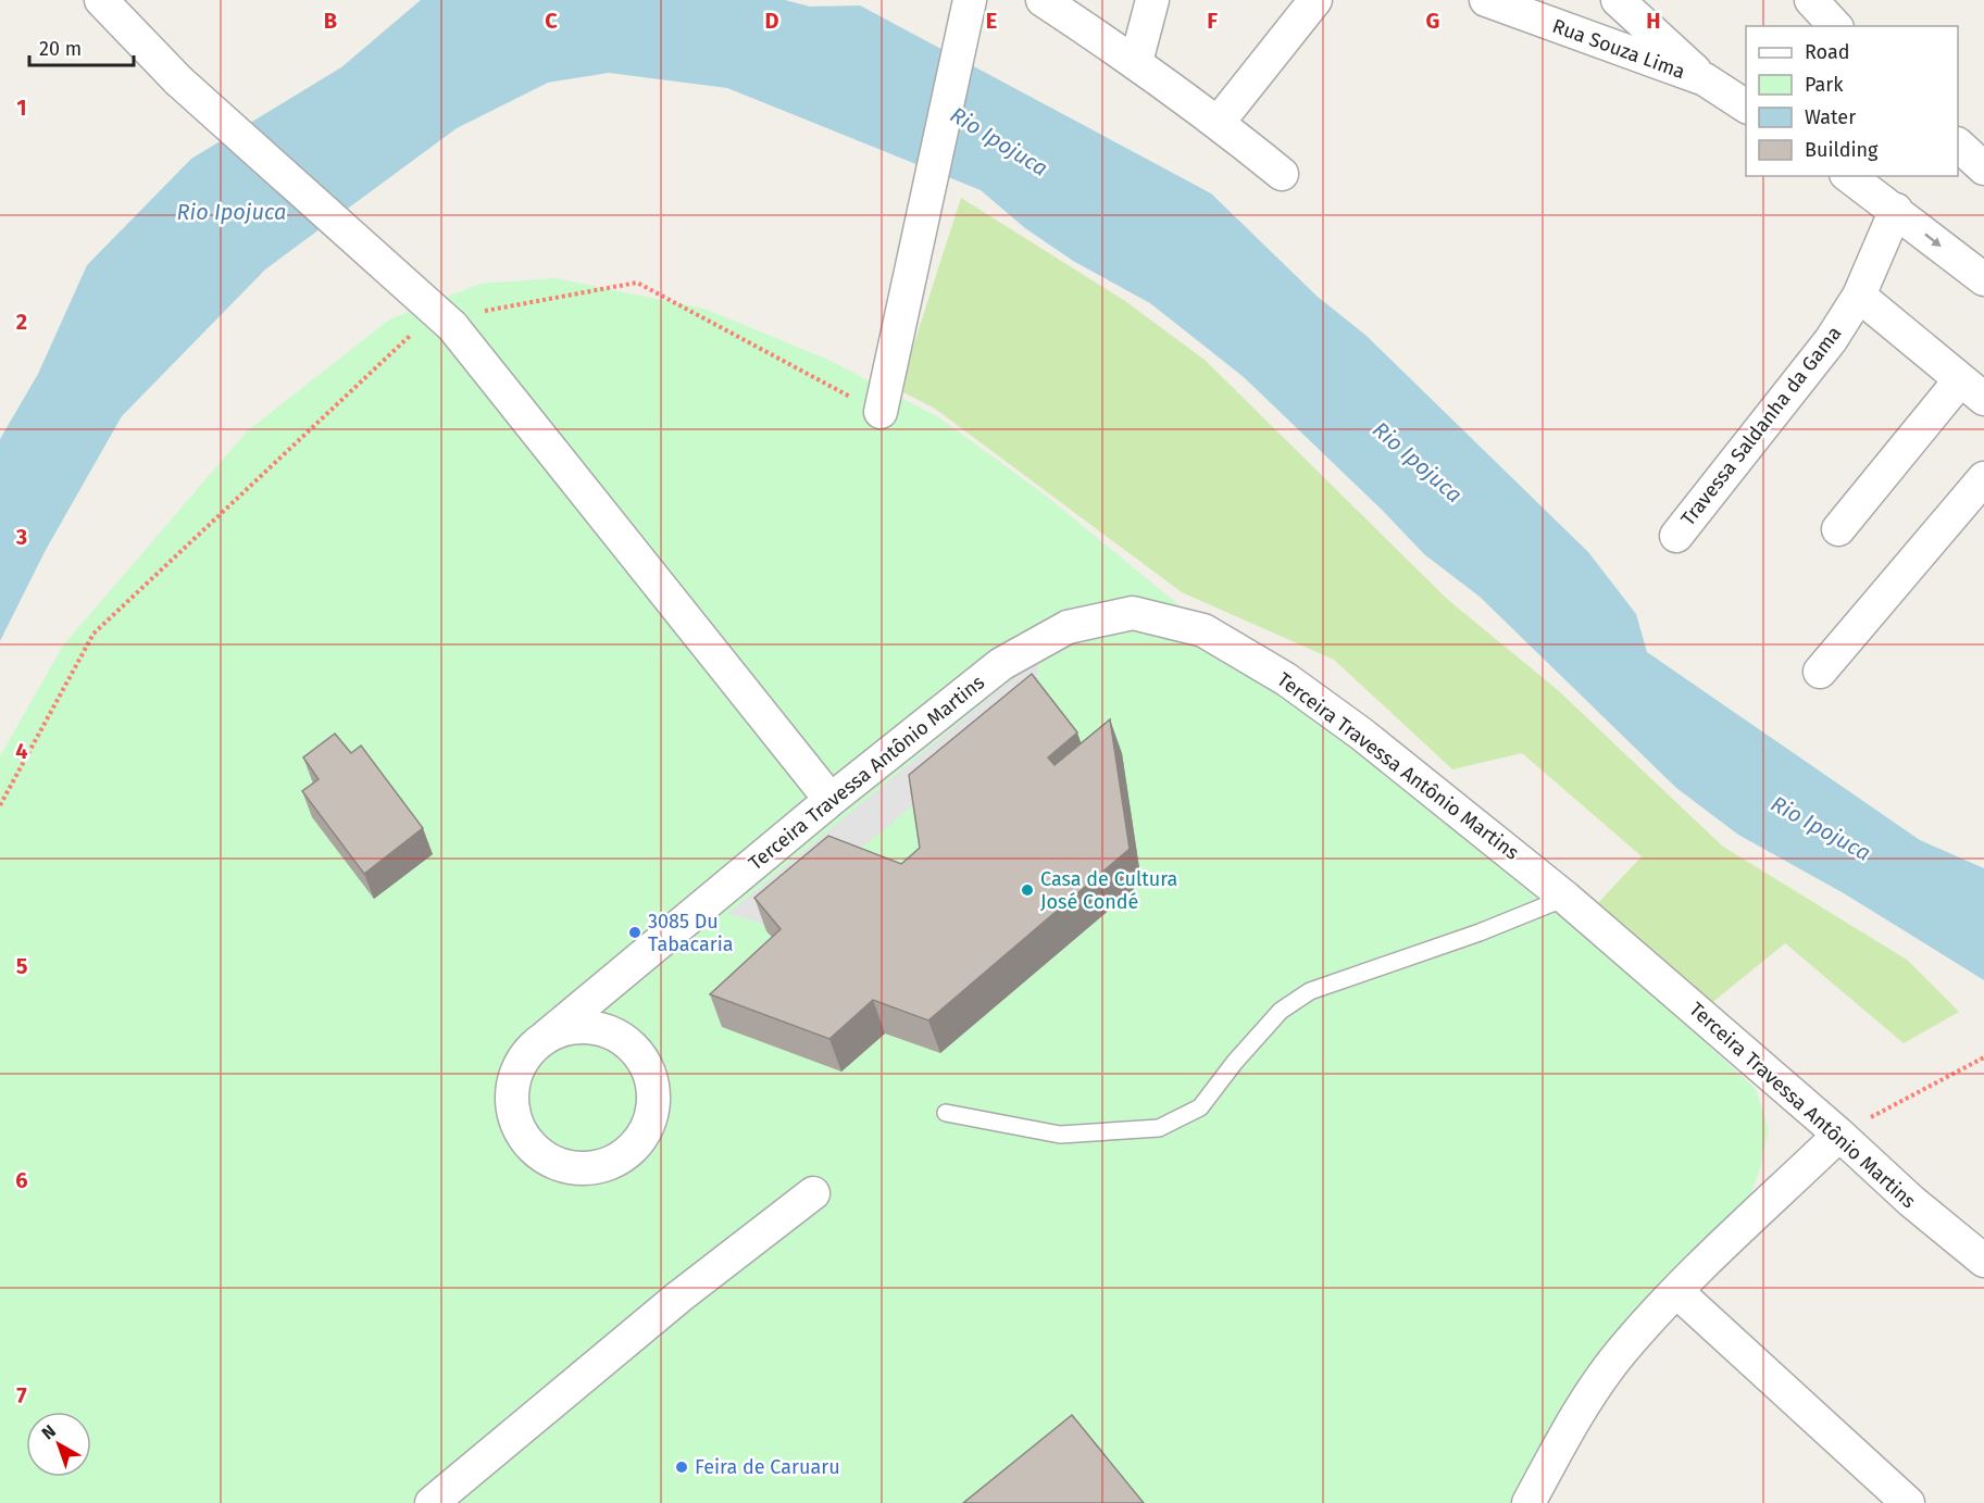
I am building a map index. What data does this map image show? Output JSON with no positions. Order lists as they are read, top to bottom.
{
  "streets": {
    "street": ["Rua Souza Lima", "Travessa Saldanha da Gama", "Terceira Travessa Antônio Martins"]
  },
  "water": ["Rio Ipojuca"],
  "places": ["Casa de Cultura José Condé", "3085 Du Tabacaria", "Feira de Caruaru"],
  "legend": [
    "Road",
    "Park",
    "Water",
    "Building"
  ],
  "scale_bar": "20 m",
  "north": "top left",
  "grid": {
    "columns": [
      "B",
      "C",
      "D",
      "E",
      "F",
      "G",
      "H"
    ],
    "rows": [
      "1",
      "2",
      "3",
      "4",
      "5",
      "6",
      "7"
    ]
  }
}
